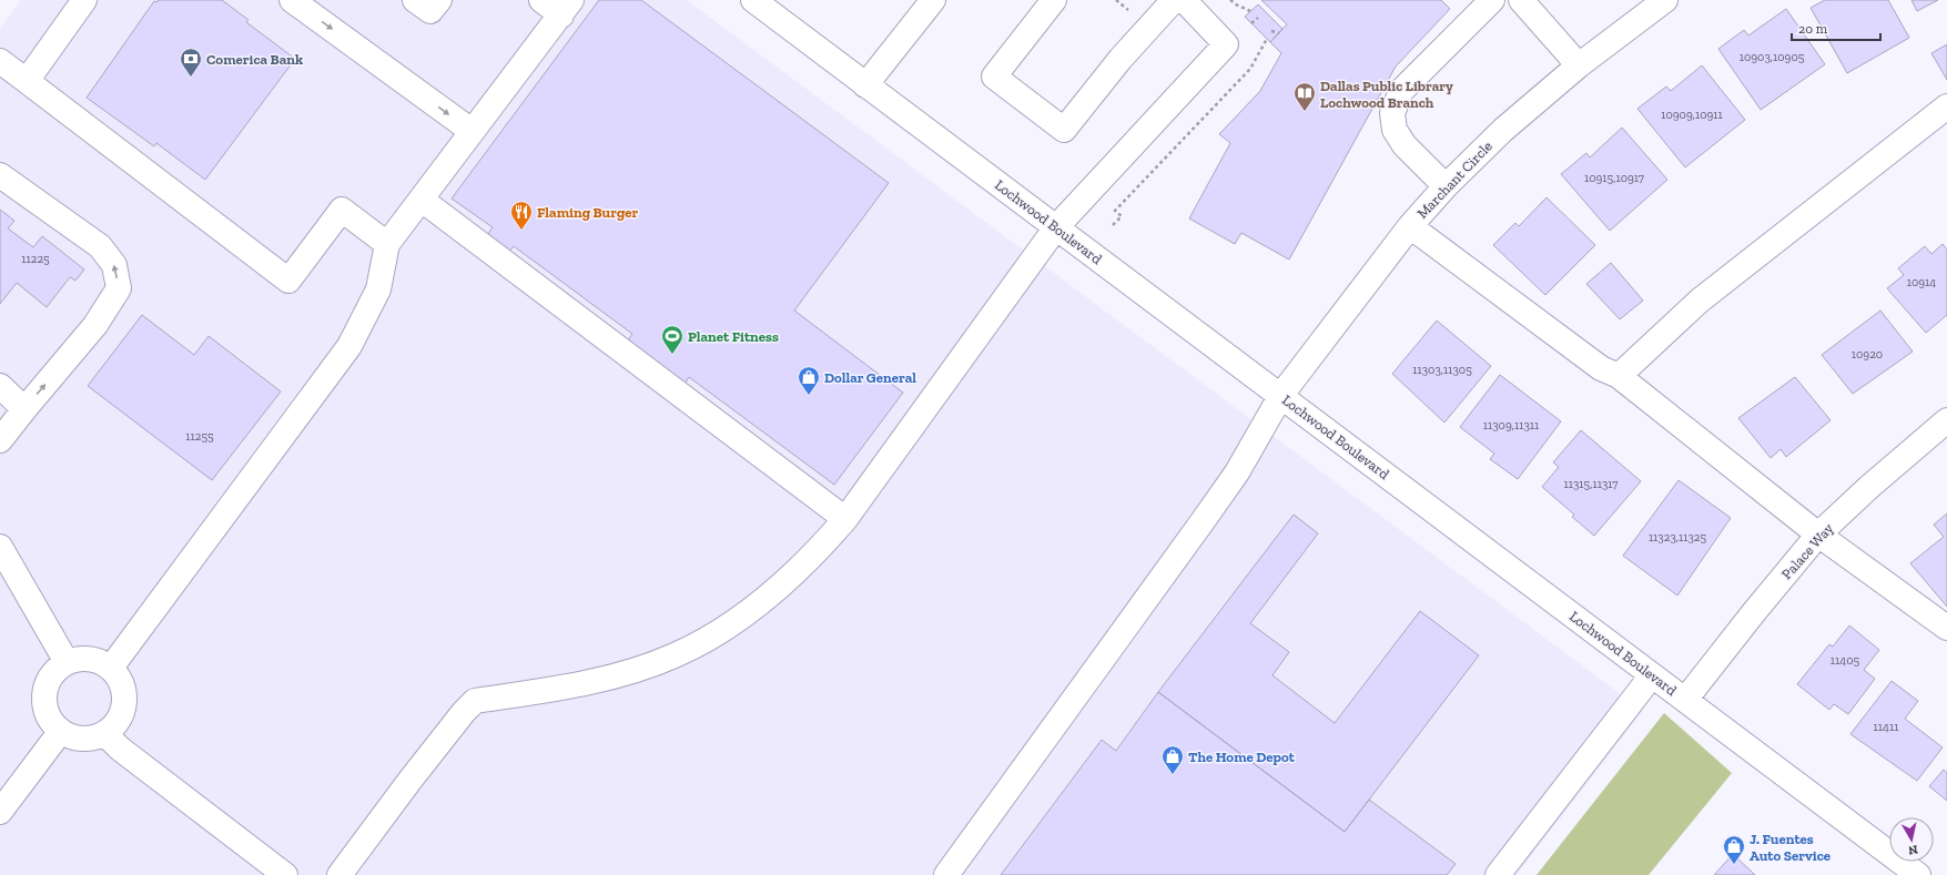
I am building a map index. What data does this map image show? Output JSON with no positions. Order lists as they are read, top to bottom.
{
  "streets": {
    "street": ["Marchant Circle", "Lochwood Boulevard", "Palace Way"]
  },
  "crossings": [
    ["Marchant Circle", "Lochwood Boulevard"],
    ["Lochwood Boulevard", "Palace Way"]
  ],
  "places": {
    "bank": ["Comerica Bank"],
    "library": ["Dallas Public Library Lochwood Branch"],
    "restaurant": ["Flaming Burger"],
    "sports": ["Planet Fitness"],
    "shop": ["Dollar General", "The Home Depot", "J. Fuentes Auto Service"]
  },
  "house_numbers": [
    "10903,10905",
    "10909,10911",
    "10915,10917",
    "11225",
    "10914",
    "10920",
    "11303,11305",
    "11309,11311",
    "11255",
    "11315,11317",
    "11323,11325",
    "11405",
    "11411"
  ],
  "scale_bar": "20 m",
  "north": "bottom"
}
